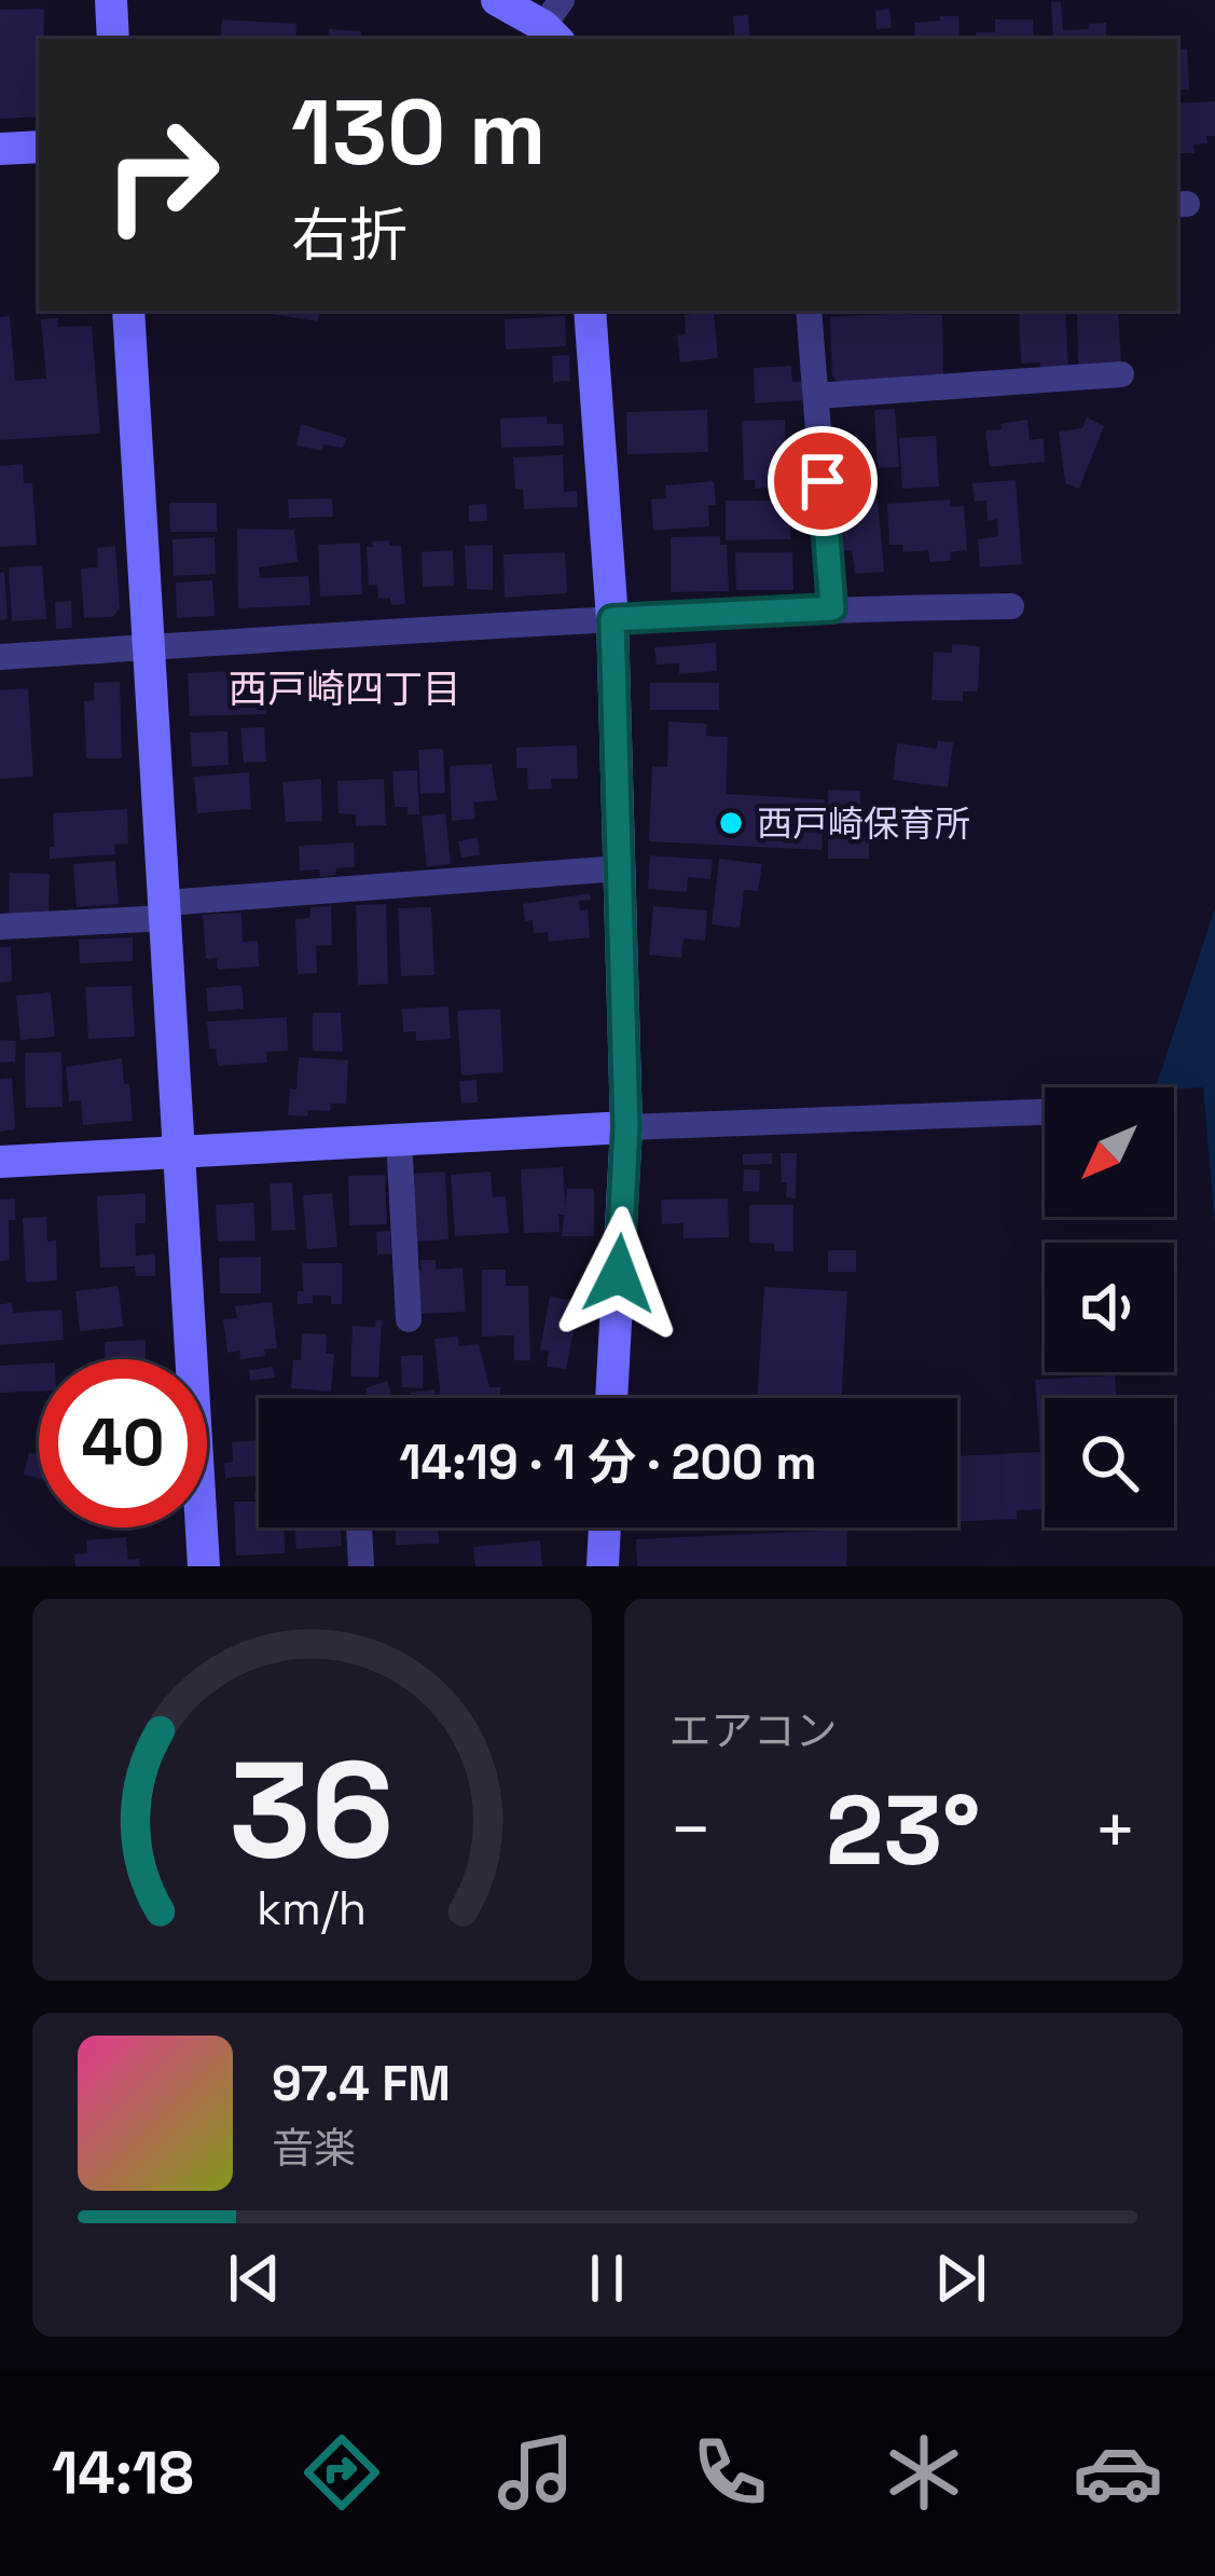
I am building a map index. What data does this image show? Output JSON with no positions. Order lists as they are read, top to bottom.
{
  "districts": ["西戸崎四丁目"],
  "places": ["西戸崎保育所"],
  "north": "bottom left",
  "page": {
    "turn": ["130 m", "右折"],
    "limit": "40",
    "trip": "14:19 · 1 分 · 200 m",
    "tile": "エアコン",
    "heat": ["−", "23°", "+"],
    "song": ["97.4 FM", "音楽"],
    "tabs": "14:18",
    "gauge": ["36", "km/h"]
  }
}
